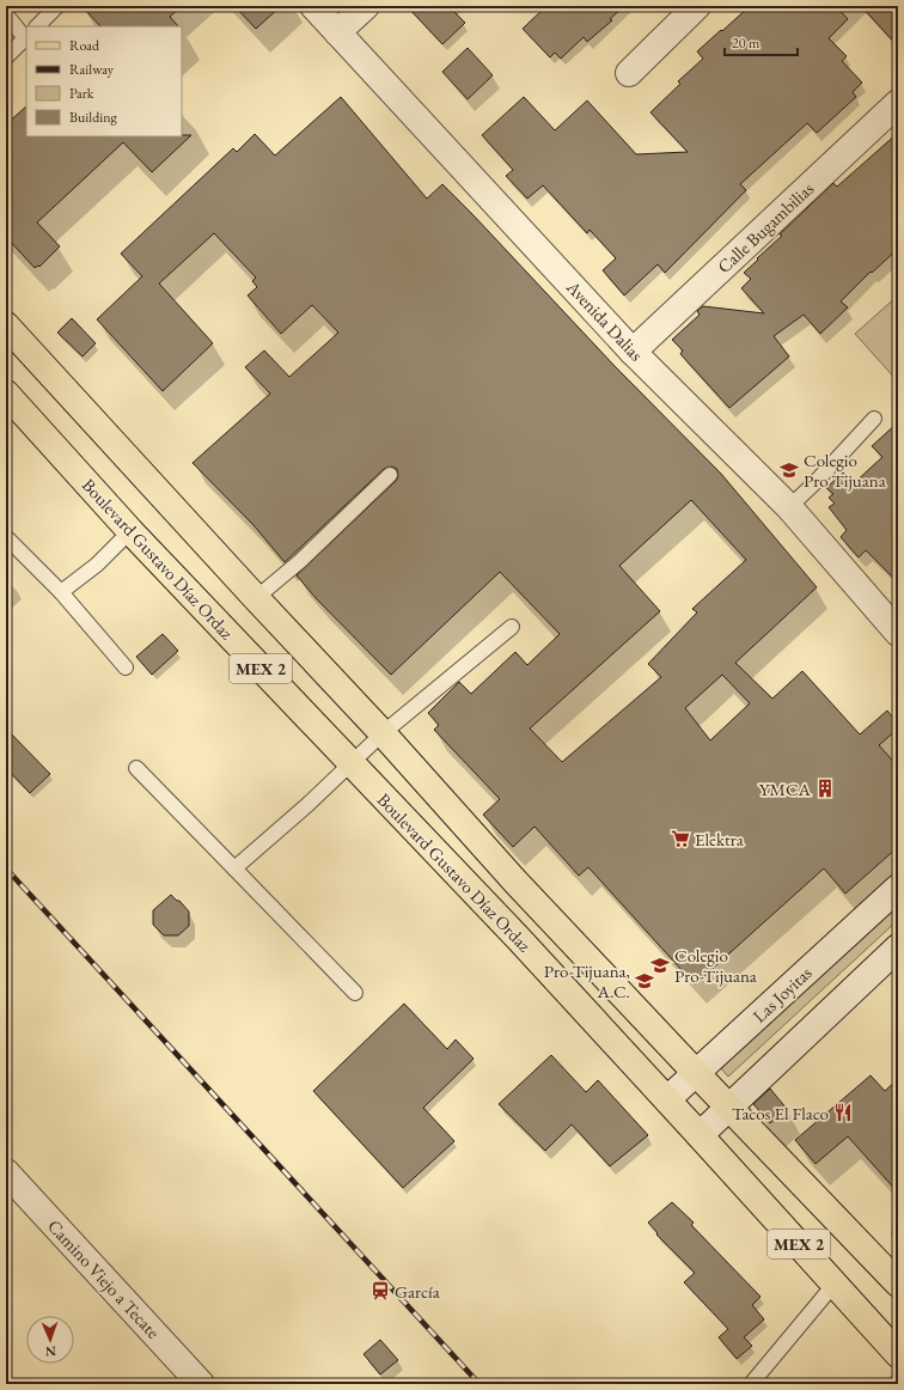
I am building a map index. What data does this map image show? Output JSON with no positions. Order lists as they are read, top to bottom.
{
  "streets": {
    "main road": ["Boulevard Gustavo Díaz Ordaz", "MEX 2"],
    "street": [
      "Calle Bugambilias",
      "Avenida Dalias",
      "Las Joyitas",
      "Camino Viejo a Tecate"
    ]
  },
  "crossings": [
    ["Calle Bugambilias", "Avenida Dalias"],
    ["Boulevard Gustavo Díaz Ordaz", "Las Joyitas"]
  ],
  "places": {
    "school or university": ["Colegio Pro Tijuana", "Colegio Pro-Tijuana", "Pro-Tijuana, A.C."],
    "building": ["YMCA"],
    "supermarket": ["Elektra"],
    "restaurant": ["Tacos El Flaco"],
    "station": ["García"]
  },
  "legend": [
    "Road",
    "Railway",
    "Park",
    "Building"
  ],
  "scale_bar": "20 m",
  "north": "bottom"
}
